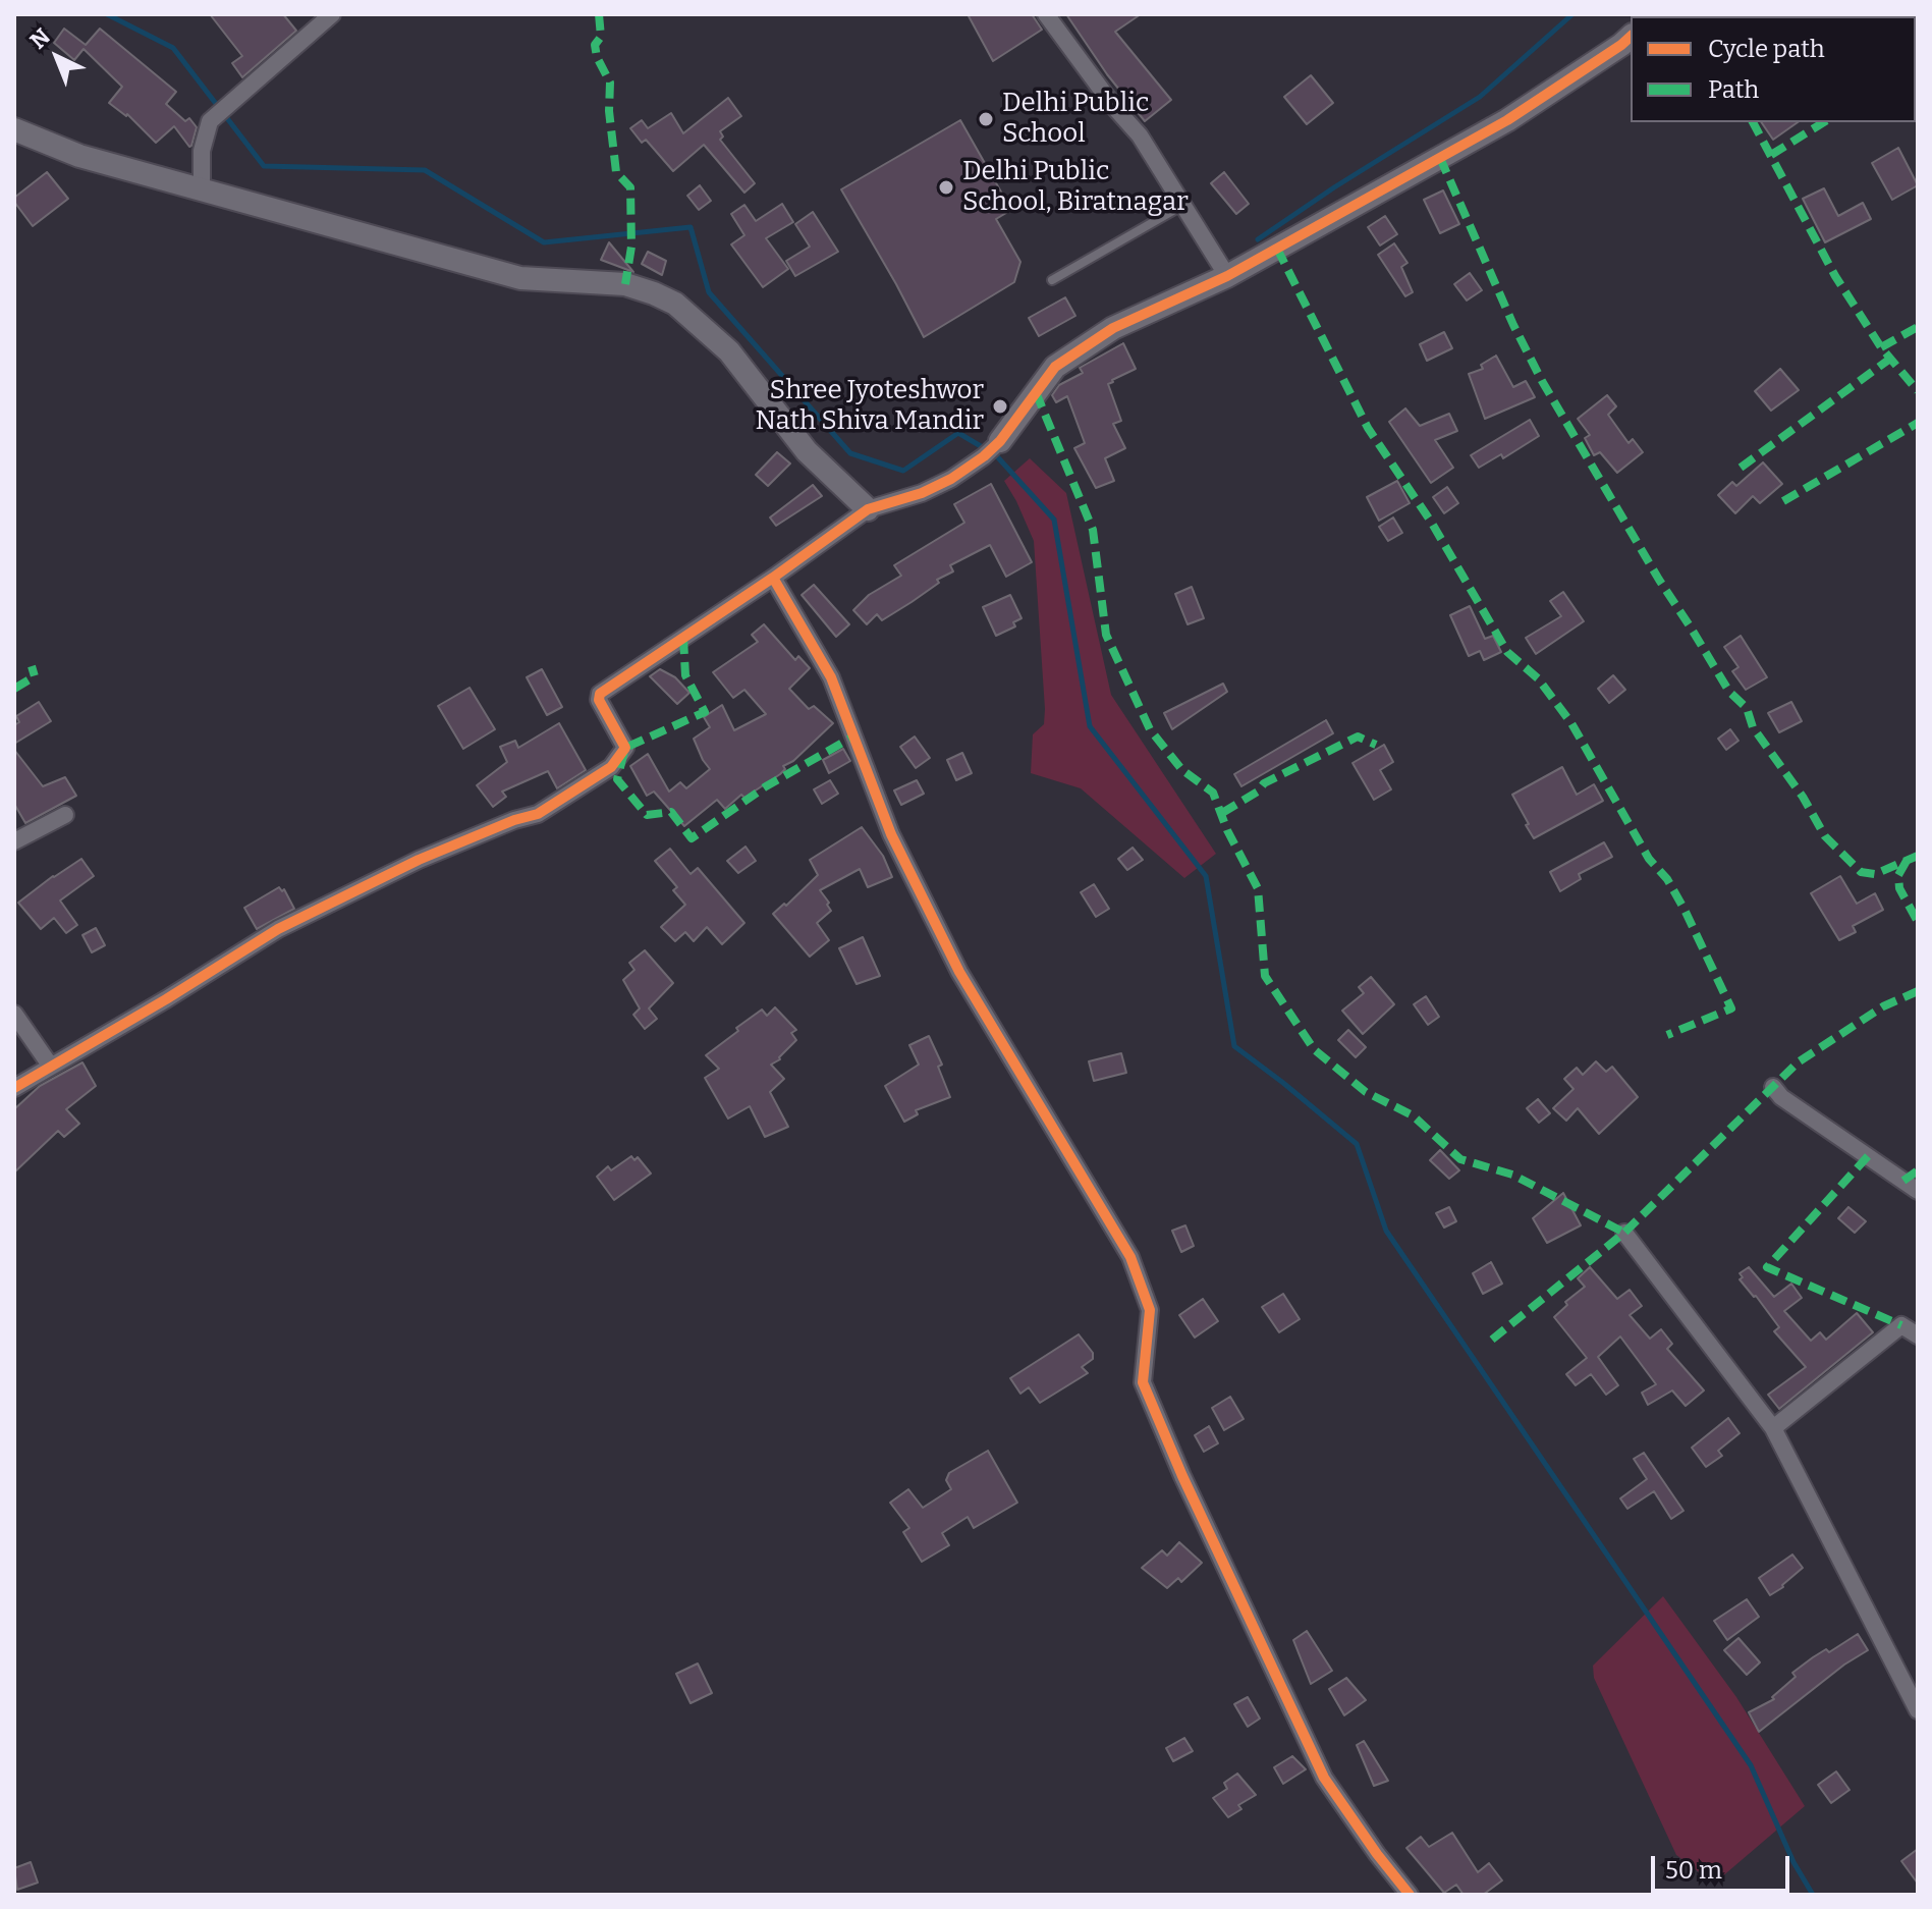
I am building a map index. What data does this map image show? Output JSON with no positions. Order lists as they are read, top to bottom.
{
  "places": ["Delhi Public School", "Delhi Public School, Biratnagar", "Shree Jyoteshwor Nath Shiva Mandir"],
  "legend": ["Cycle path", "Path"],
  "scale_bar": "50 m",
  "north": "top left"
}
